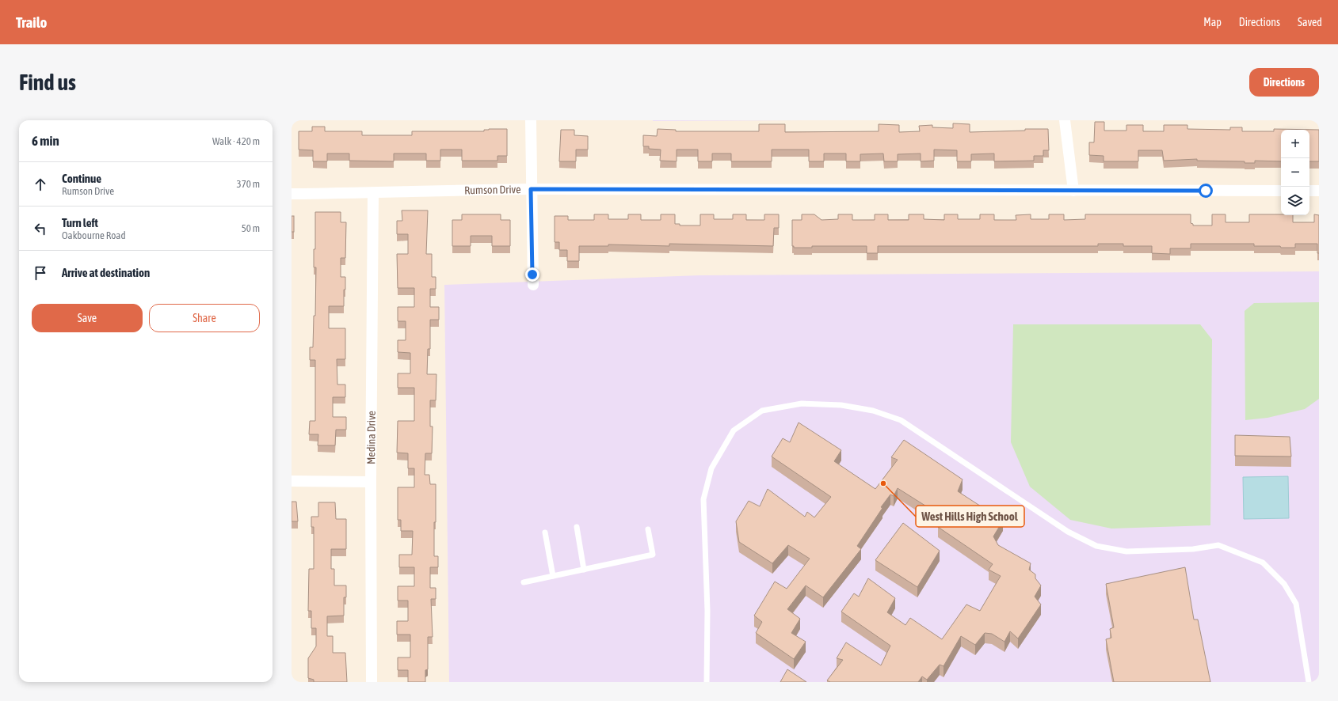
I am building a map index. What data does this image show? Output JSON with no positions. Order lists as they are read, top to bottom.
{
  "streets": {
    "street": ["Rumson Drive", "Medina Drive"]
  },
  "crossings": [
    ["Rumson Drive", "Medina Drive"]
  ],
  "places": ["West Hills High School"],
  "page": {
    "header": "Trailo",
    "nav": ["Map", "Directions", "Saved"],
    "buttons": [
      "Directions",
      ["Save", "Share"]
    ],
    "title": "Find us",
    "heading": ["6 min", "Walk · 420 m"],
    "map_buttons": ["+", "−"],
    "list": [
      ["Continue", "Rumson Drive", "370 m"],
      ["Turn left", "Oakbourne Road", "50 m"],
      "Arrive at destination"
    ]
  }
}
